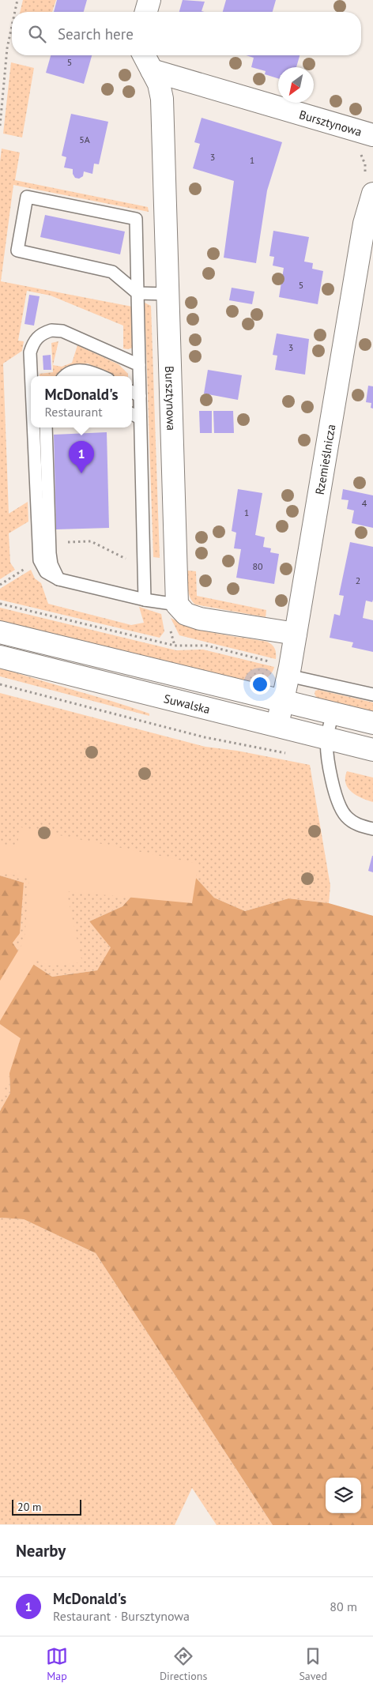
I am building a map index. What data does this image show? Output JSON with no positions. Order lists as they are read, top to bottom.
{
  "streets": {
    "street": ["Bursztynowa", "Rzemieślnicza", "Suwalska"]
  },
  "crossings": [
    ["Rzemieślnicza", "Suwalska"]
  ],
  "house_numbers": [
    "5",
    "5A",
    "3",
    "1",
    "5",
    "3",
    "4",
    "1",
    "80",
    "2"
  ],
  "scale_bar": "20 m",
  "north": "bottom left",
  "page": {
    "search": "Search here",
    "popup": ["McDonald's", "Restaurant"],
    "pins": "1",
    "scale": "20 m",
    "heading": "Nearby",
    "list": [
      {
        "mark": "1",
        "name": "McDonald's",
        "note": "Restaurant · Bursztynowa",
        "value": "80 m"
      }
    ],
    "nav": ["Map", "Directions", "Saved"]
  }
}
